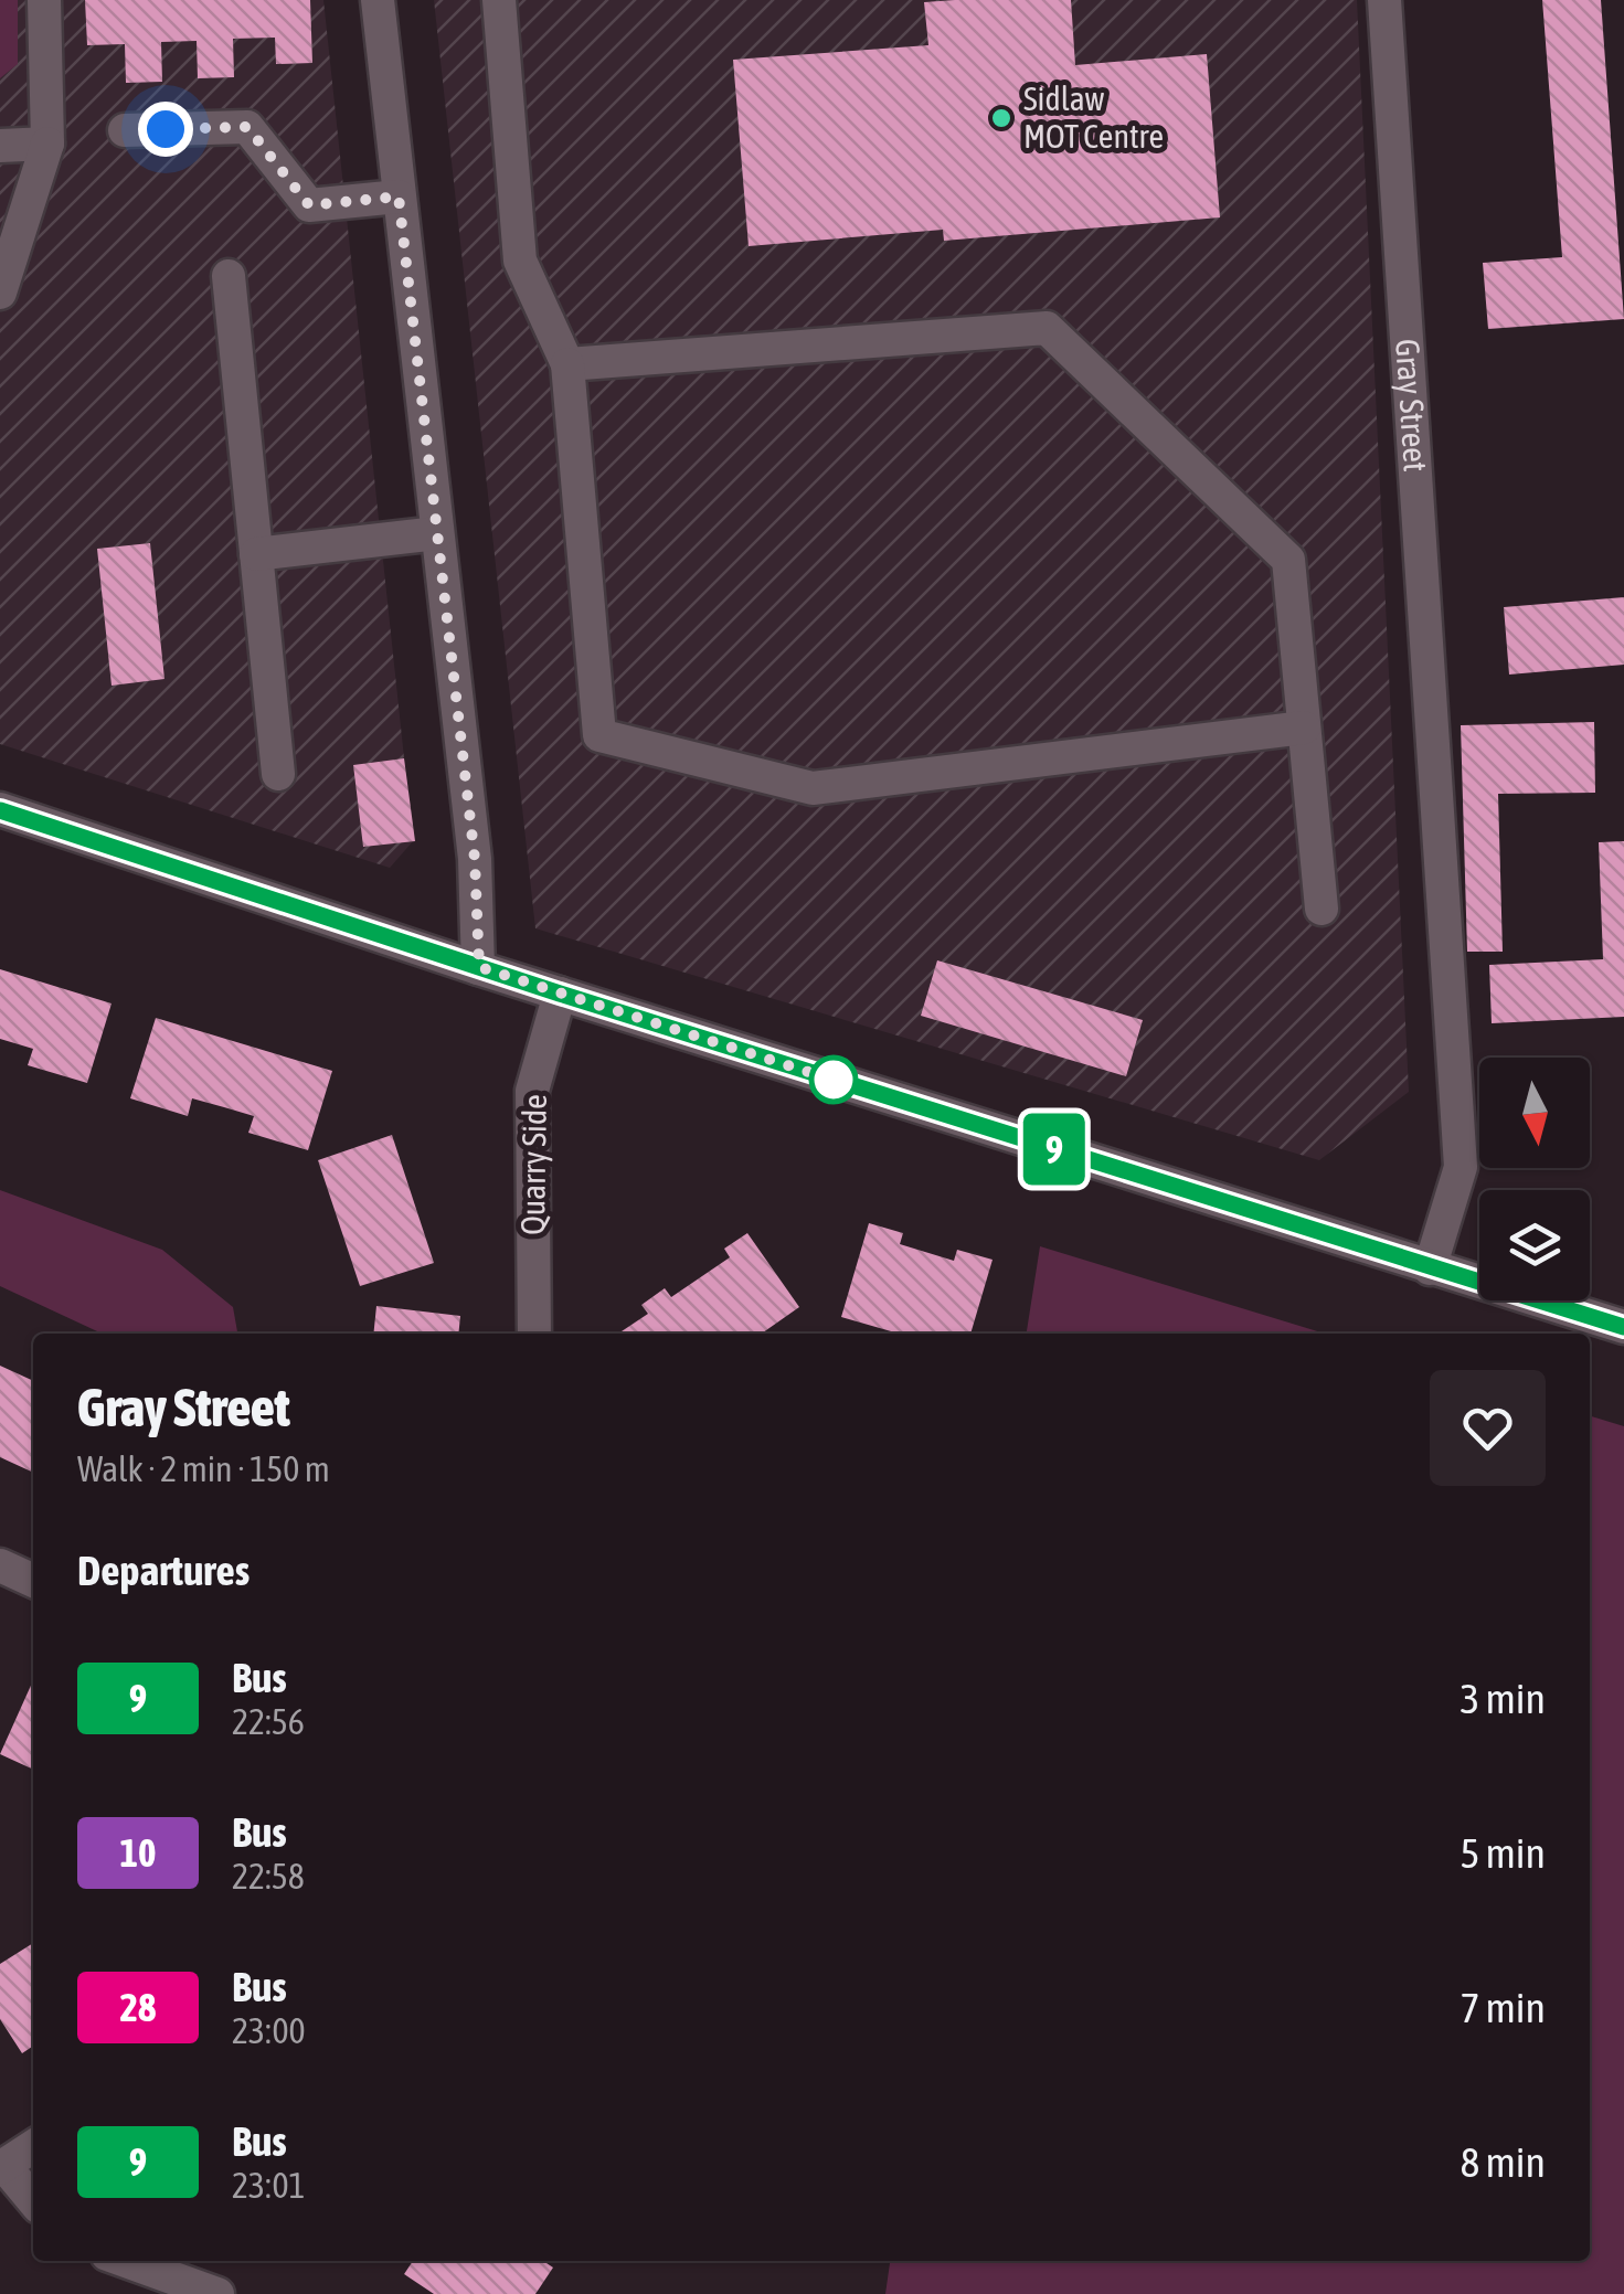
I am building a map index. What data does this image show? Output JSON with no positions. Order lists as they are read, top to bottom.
{
  "streets": {
    "street": ["Gray Street", "Quarry Side"]
  },
  "places": ["Sidlaw MOT Centre"],
  "lines": ["bus line 9"],
  "north": "bottom",
  "page": {
    "on_map": "9",
    "heading": [
      ["Gray Street", "Walk · 2 min · 150 m"],
      "Departures"
    ],
    "list": [
      {
        "mark": "9",
        "name": "Bus",
        "note": "22:56",
        "value": "3 min"
      },
      {
        "mark": "10",
        "name": "Bus",
        "note": "22:58",
        "value": "5 min"
      },
      {
        "mark": "28",
        "name": "Bus",
        "note": "23:00",
        "value": "7 min"
      },
      {
        "mark": "9",
        "name": "Bus",
        "note": "23:01",
        "value": "8 min"
      }
    ]
  }
}
